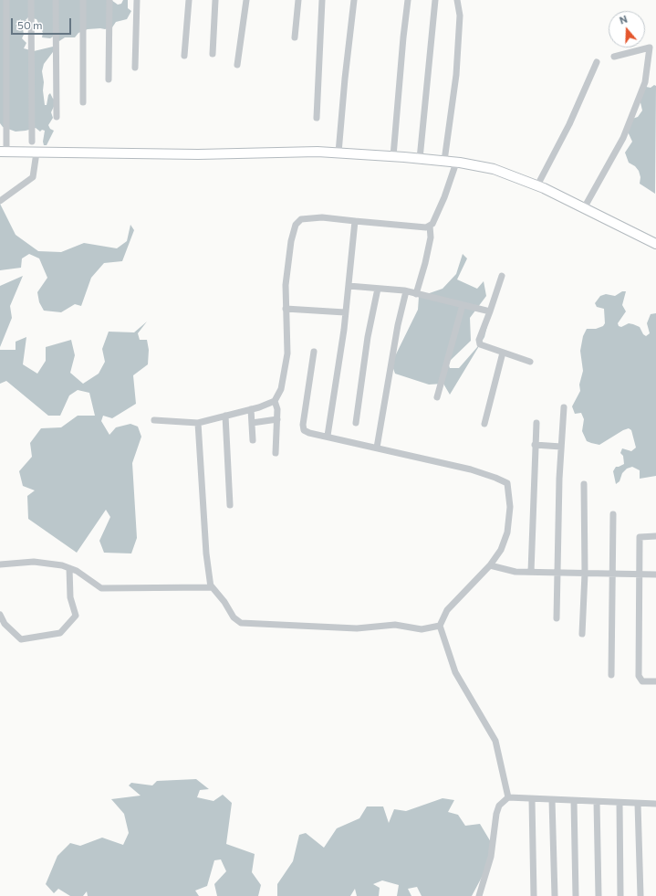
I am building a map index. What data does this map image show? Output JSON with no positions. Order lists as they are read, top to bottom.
{
  "scale_bar": "50 m",
  "north": "top"
}
